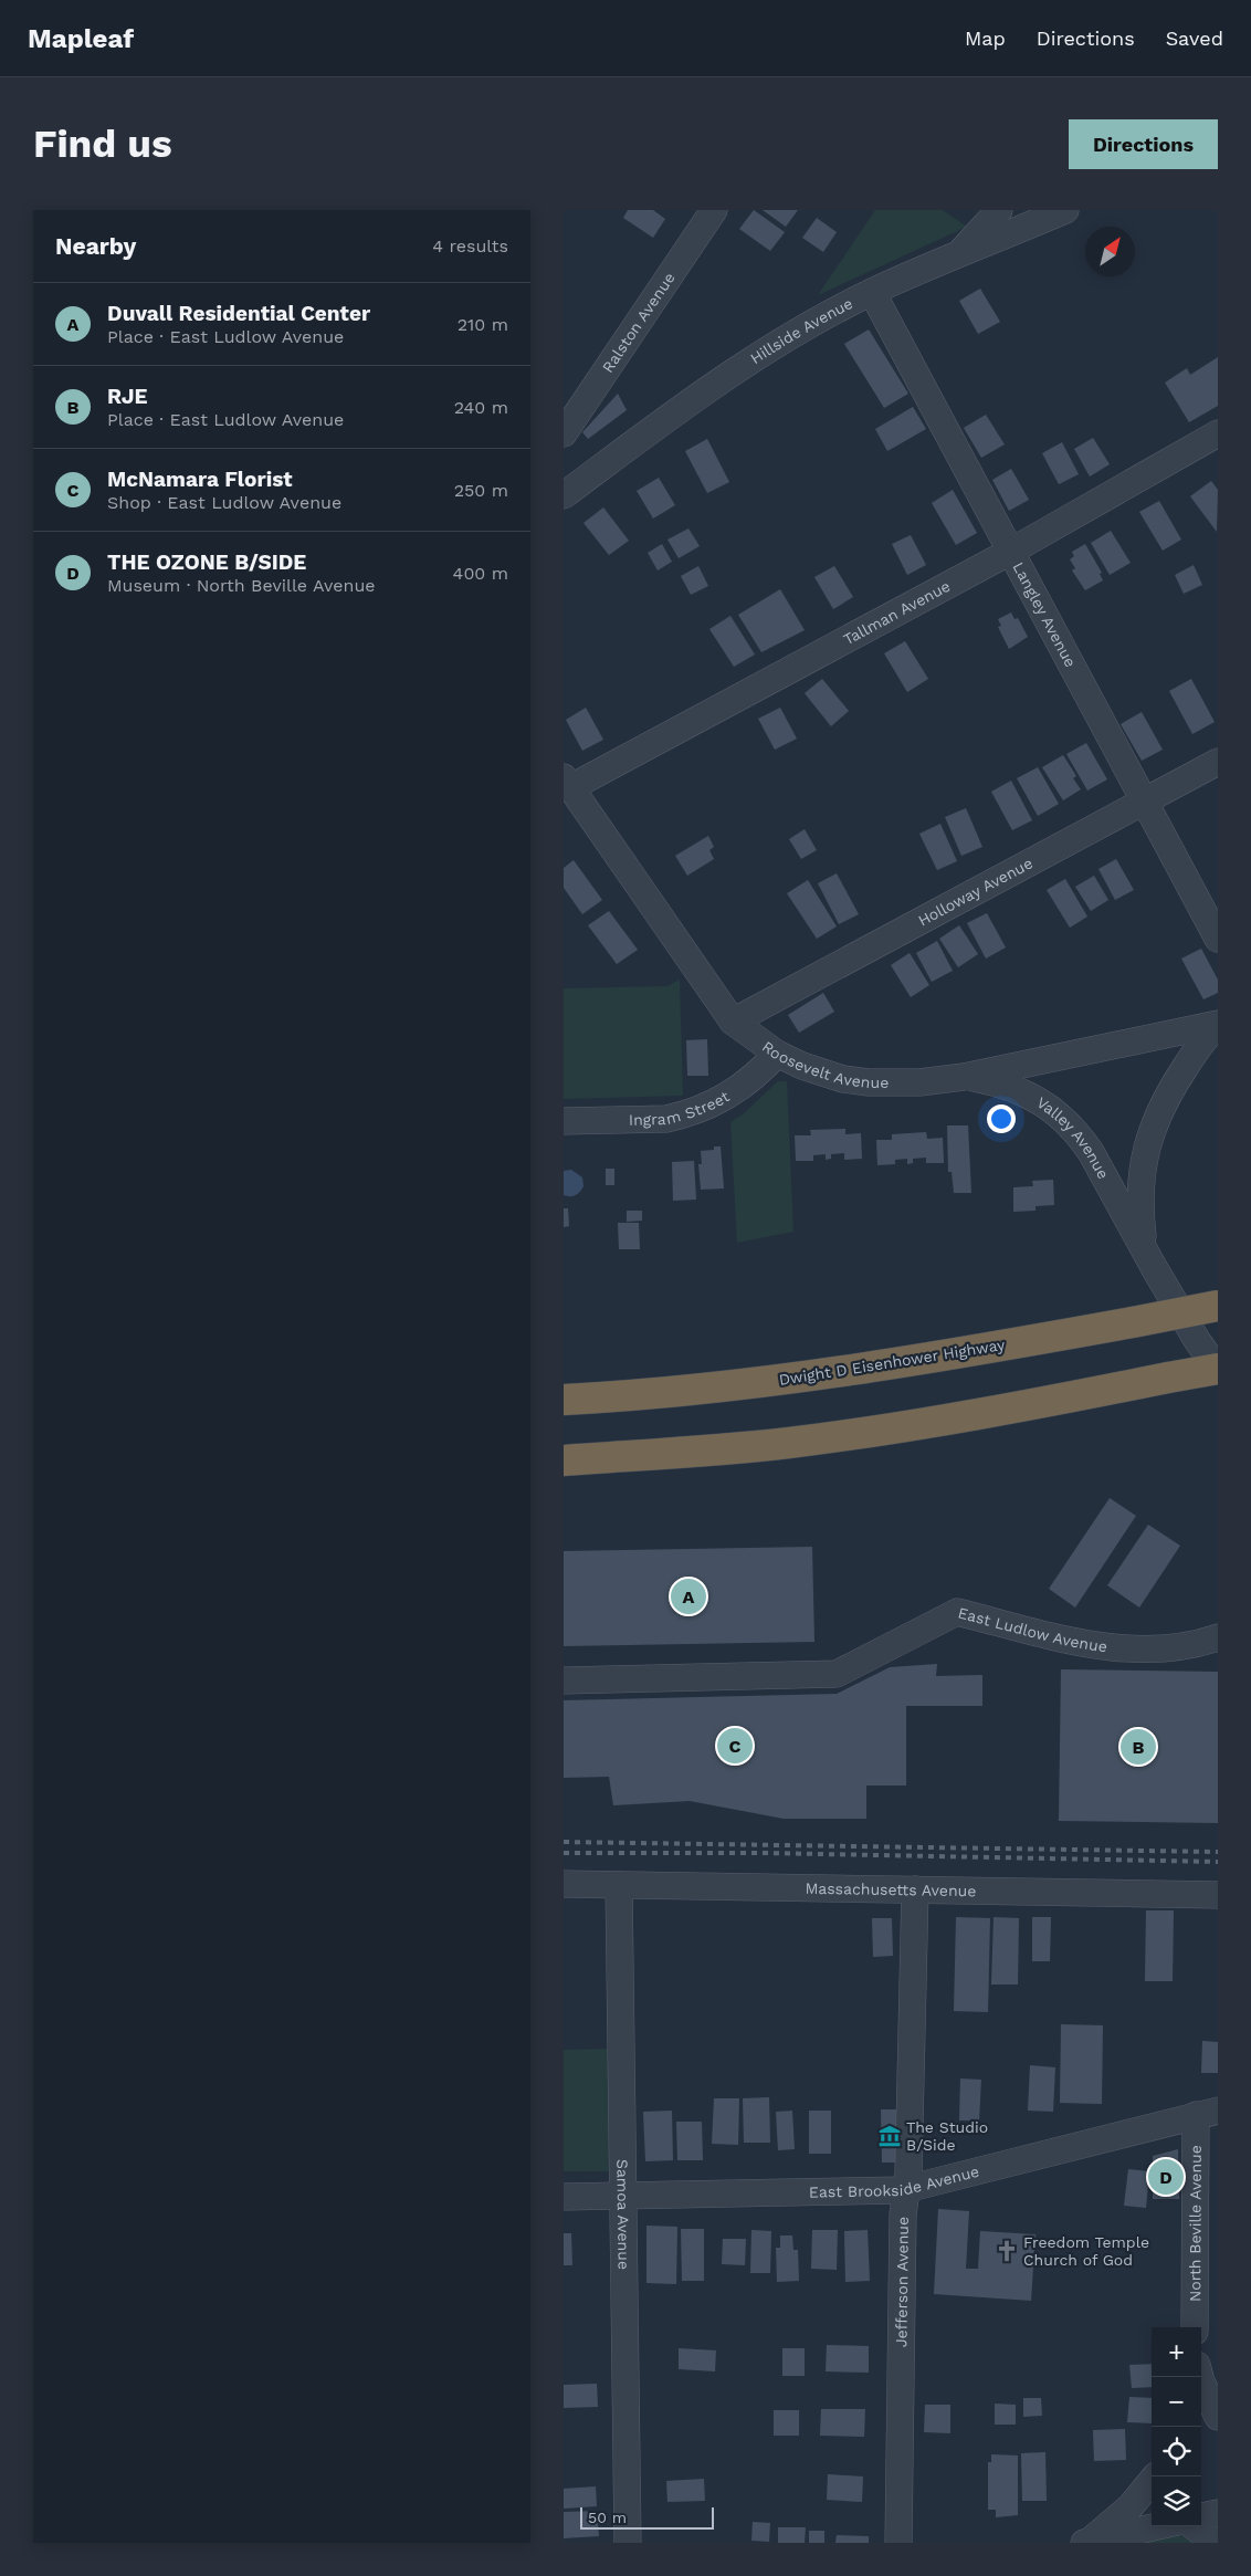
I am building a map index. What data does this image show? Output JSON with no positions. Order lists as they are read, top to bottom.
{
  "streets": {
    "highway": ["Dwight D Eisenhower Highway"],
    "street": [
      "Ralston Avenue",
      "Hillside Avenue",
      "Tallman Avenue",
      "Langley Avenue",
      "Holloway Avenue",
      "Roosevelt Avenue",
      "Ingram Street",
      "Valley Avenue",
      "East Ludlow Avenue",
      "Massachusetts Avenue",
      "East Brookside Avenue",
      "Samoa Avenue",
      "North Beville Avenue",
      "Jefferson Avenue"
    ]
  },
  "crossings": [
    ["Hillside Avenue", "Langley Avenue"],
    ["Tallman Avenue", "Langley Avenue"],
    ["Tallman Avenue", "Roosevelt Avenue"],
    ["Langley Avenue", "Holloway Avenue"],
    ["Holloway Avenue", "Roosevelt Avenue"],
    ["Roosevelt Avenue", "Ingram Street"],
    ["Roosevelt Avenue", "Valley Avenue"],
    ["Massachusetts Avenue", "Samoa Avenue"],
    ["Massachusetts Avenue", "Jefferson Avenue"],
    ["East Brookside Avenue", "Samoa Avenue"],
    ["East Brookside Avenue", "North Beville Avenue"],
    ["East Brookside Avenue", "Jefferson Avenue"]
  ],
  "places": {
    "museum": ["The Studio B/Side"],
    "church": ["Freedom Temple Church of God"]
  },
  "scale_bar": "50 m",
  "north": "top right",
  "page": {
    "header": "Mapleaf",
    "nav": ["Map", "Directions", "Saved"],
    "buttons": "Directions",
    "title": "Find us",
    "heading": ["Nearby", "4 results"],
    "list": [
      {
        "mark": "A",
        "name": "Duvall Residential Center",
        "note": "Place · East Ludlow Avenue",
        "value": "210 m"
      },
      {
        "mark": "B",
        "name": "RJE",
        "note": "Place · East Ludlow Avenue",
        "value": "240 m"
      },
      {
        "mark": "C",
        "name": "McNamara Florist",
        "note": "Shop · East Ludlow Avenue",
        "value": "250 m"
      },
      {
        "mark": "D",
        "name": "THE OZONE B/SIDE",
        "note": "Museum · North Beville Avenue",
        "value": "400 m"
      }
    ],
    "pins": [
      "A",
      "C",
      "B",
      "D"
    ],
    "map_buttons": ["+", "−"],
    "scale": "50 m"
  }
}
